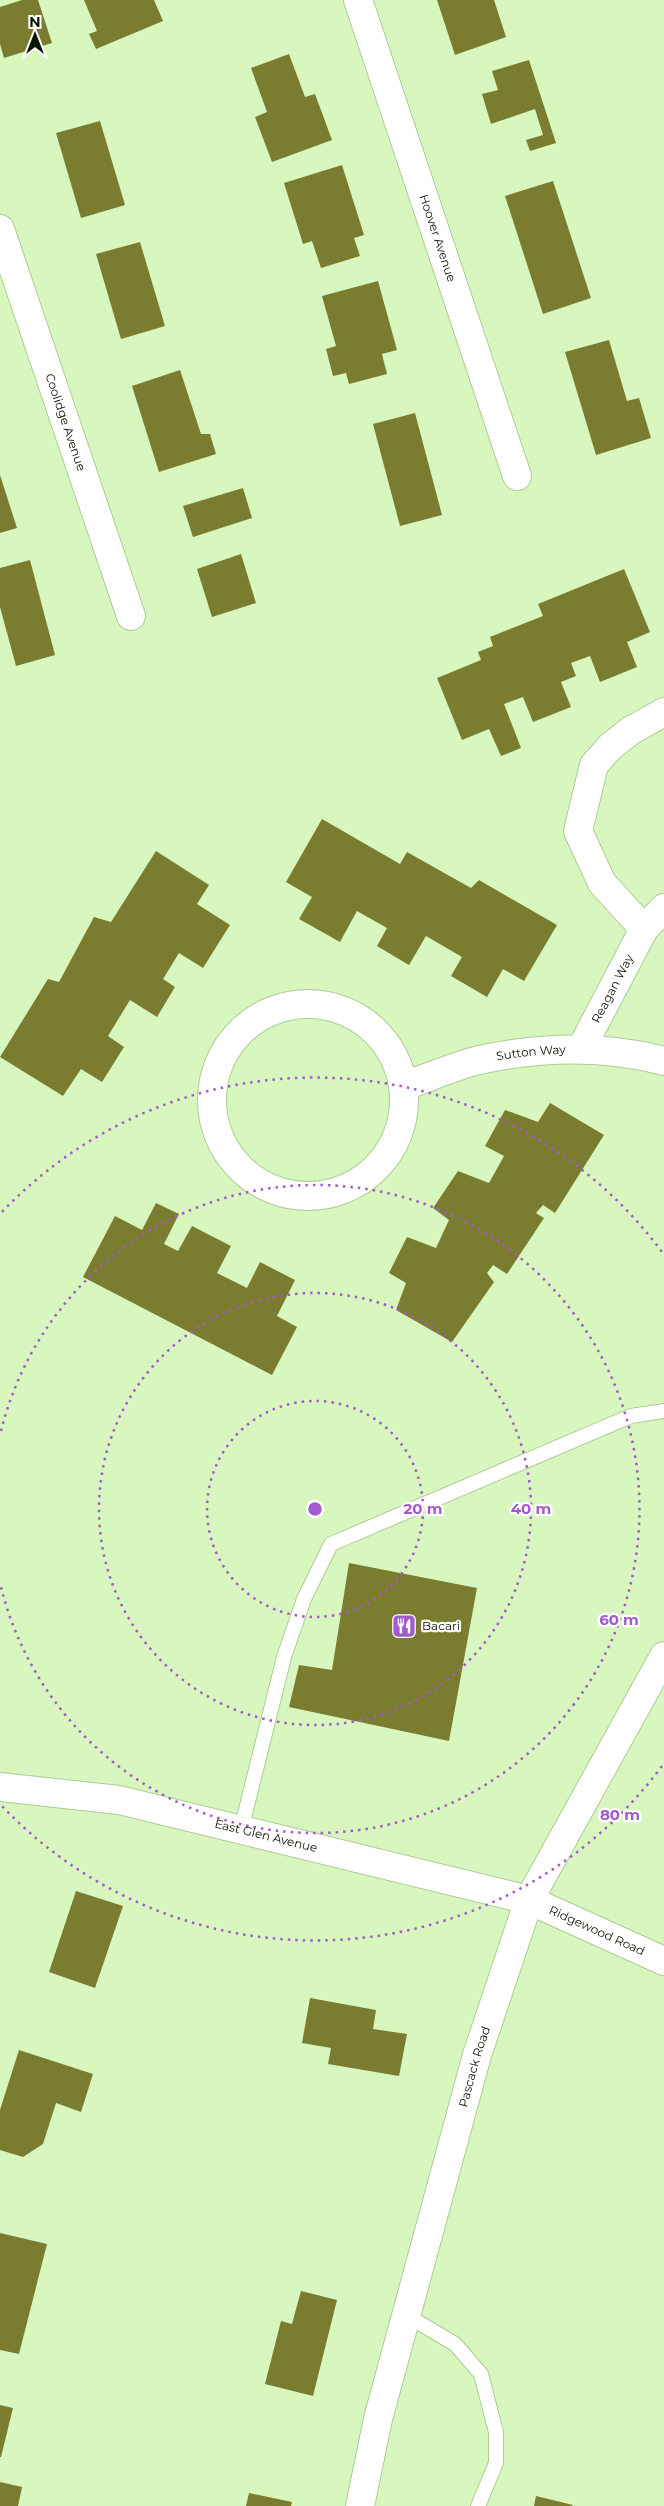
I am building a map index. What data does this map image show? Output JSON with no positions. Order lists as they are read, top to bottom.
{
  "streets": {
    "street": [
      "Hoover Avenue",
      "Coolidge Avenue",
      "Reagan Way",
      "Sutton Way",
      "East Glen Avenue",
      "Ridgewood Road",
      "Pascack Road"
    ]
  },
  "crossings": [
    ["Reagan Way", "Sutton Way"],
    ["East Glen Avenue", "Ridgewood Road"],
    ["East Glen Avenue", "Pascack Road"],
    ["Ridgewood Road", "Pascack Road"]
  ],
  "places": {
    "restaurant": ["Bacari"]
  },
  "north": "top",
  "rings": [
    "20 m",
    "40 m",
    "60 m",
    "80 m"
  ]
}
